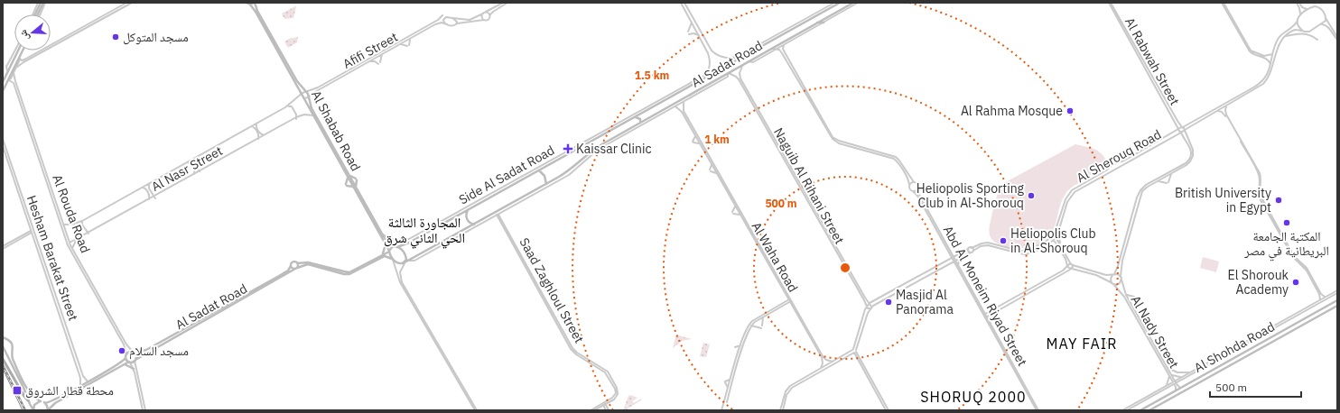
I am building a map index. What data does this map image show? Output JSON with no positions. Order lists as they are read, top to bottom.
{
  "streets": {
    "main road": ["Al Sadat Road", "Al Shabab Road", "Al Shohda Road"],
    "street": [
      "Afifi Street",
      "Al Rabwah Street",
      "Al Sherouq Road",
      "Al Nasr Street",
      "Side Al Sadat Road",
      "Naguib Al Rihani Street",
      "Al Rouda Road",
      "Al Waha Road",
      "Hesham Barakat Street",
      "Saad Zaghloul Street",
      "Abd Al Moneim Riyad Street",
      "Al Nady Street"
    ]
  },
  "crossings": [
    ["Afifi Street", "Al Shabab Road"],
    ["Afifi Street", "Al Nasr Street"],
    ["Al Rabwah Street", "Al Sherouq Road"],
    ["Al Sadat Road", "Al Shabab Road"],
    ["Al Sadat Road", "Side Al Sadat Road"],
    ["Al Sadat Road", "Naguib Al Rihani Street"],
    ["Al Sadat Road", "Al Rouda Road"],
    ["Al Shabab Road", "Al Nasr Street"],
    ["Al Shabab Road", "Side Al Sadat Road"],
    ["Al Nasr Street", "Al Rouda Road"],
    ["Al Nady Street", "Al Shohda Road"]
  ],
  "districts": ["المجاورة الثالثة الحي الثاني شرق", "MAY FAIR", "SHORUQ 2000"],
  "places": {
    "other": [
      "مسجد المتوكل",
      "Al Rahma Mosque",
      "Heliopolis Sporting Club in Al-Shorouq",
      "British University in Egypt",
      "المكتبة الجامعة البريطانية في مصر",
      "Heliopolis Club in Al-Shorouq",
      "El Shorouk Academy",
      "Masjid Al Panorama",
      "مسجد السلام"
    ],
    "health": ["Kaissar Clinic"],
    "transit": ["محطة قطار الشروق"]
  },
  "scale_bar": "500 m",
  "north": "left",
  "rings": ["1.5 km", "1 km", "500 m"]
}
